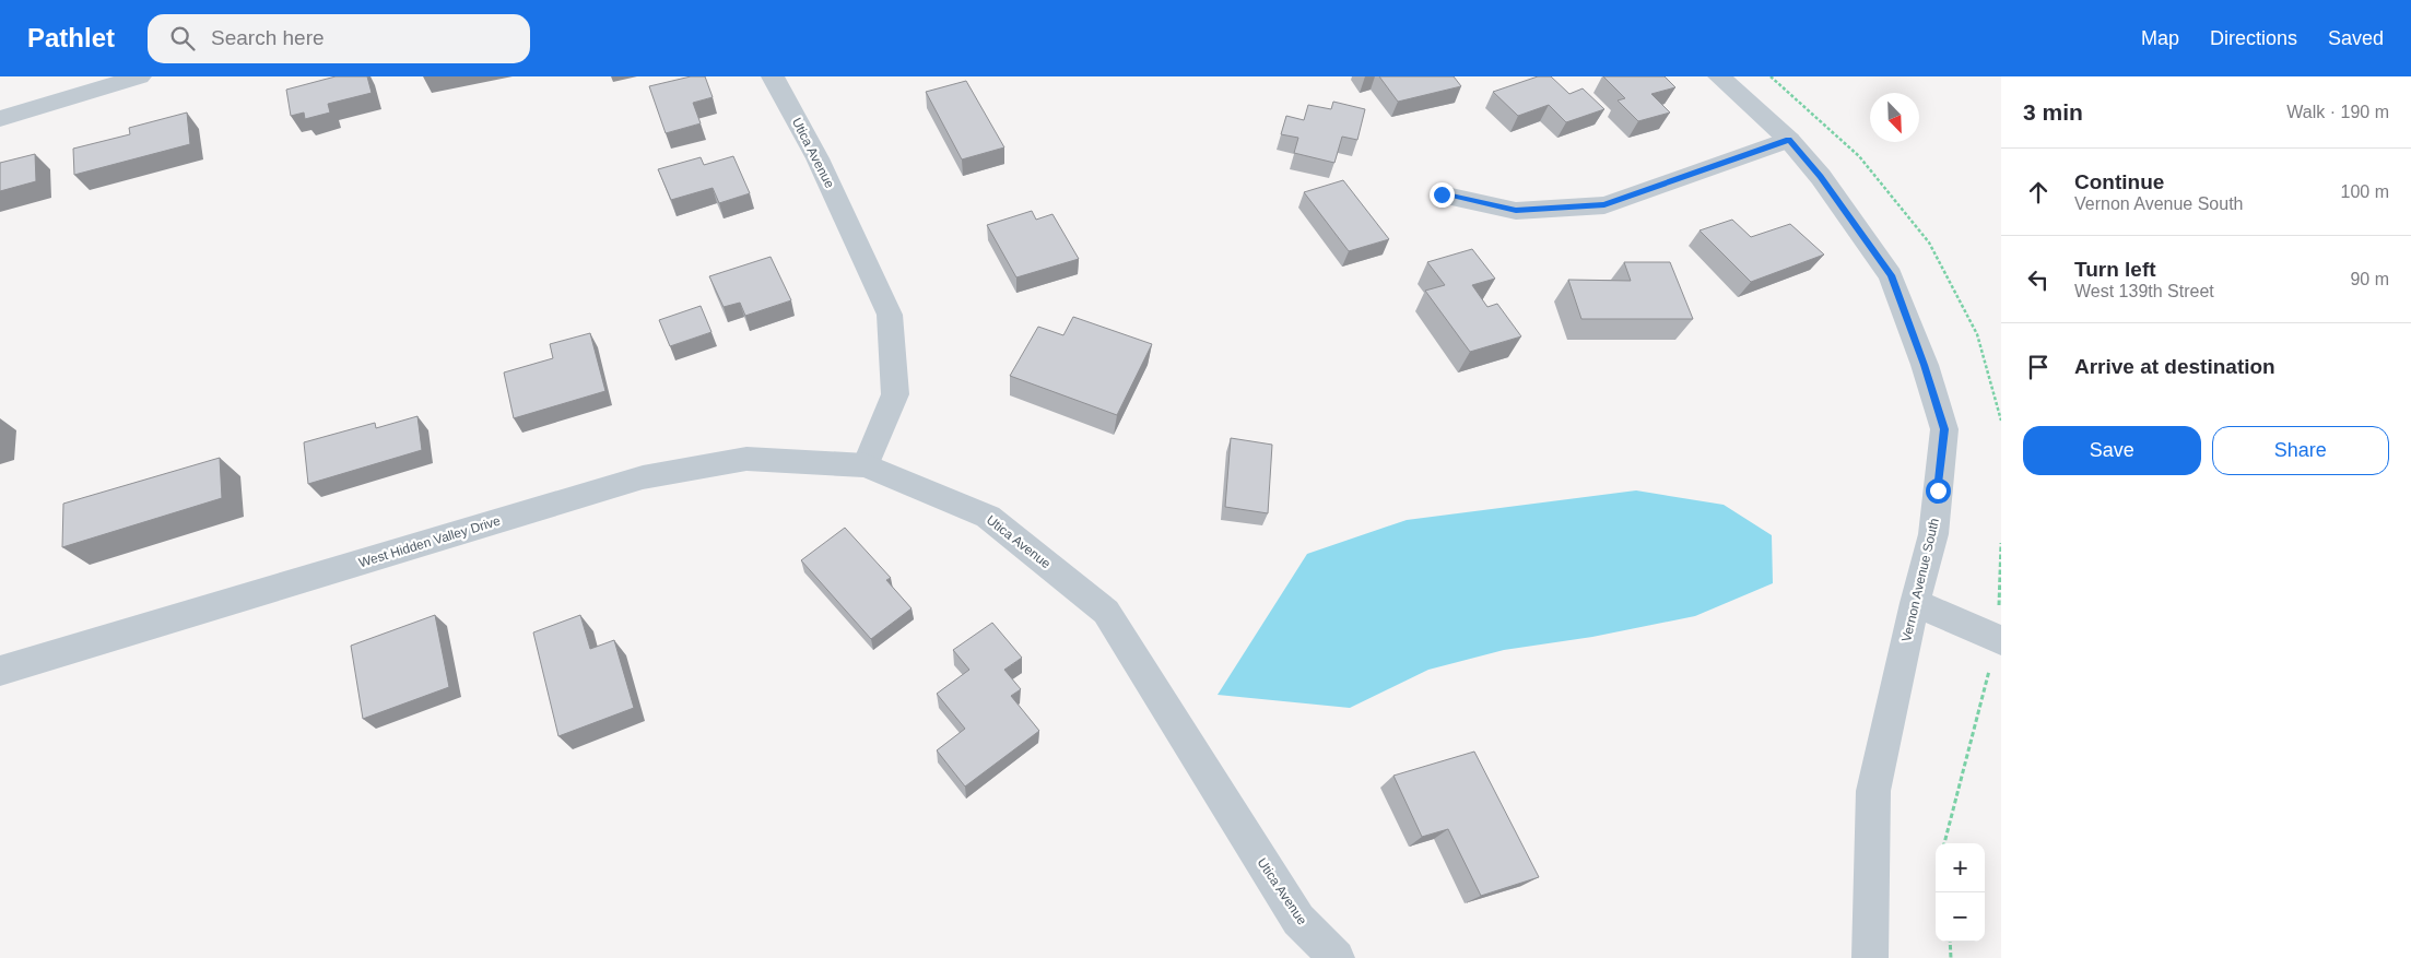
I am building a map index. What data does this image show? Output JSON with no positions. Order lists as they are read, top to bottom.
{
  "streets": {
    "street": ["Utica Avenue", "West Hidden Valley Drive", "Vernon Avenue South"]
  },
  "crossings": [
    ["Utica Avenue", "West Hidden Valley Drive"]
  ],
  "north": "bottom right",
  "page": {
    "header": "Pathlet",
    "search": "Search here",
    "nav": ["Map", "Directions", "Saved"],
    "heading": ["3 min", "Walk · 190 m"],
    "list": [
      ["Continue", "Vernon Avenue South", "100 m"],
      ["Turn left", "West 139th Street", "90 m"],
      "Arrive at destination"
    ],
    "buttons": ["Save", "Share"],
    "map_buttons": ["+", "−"]
  }
}
